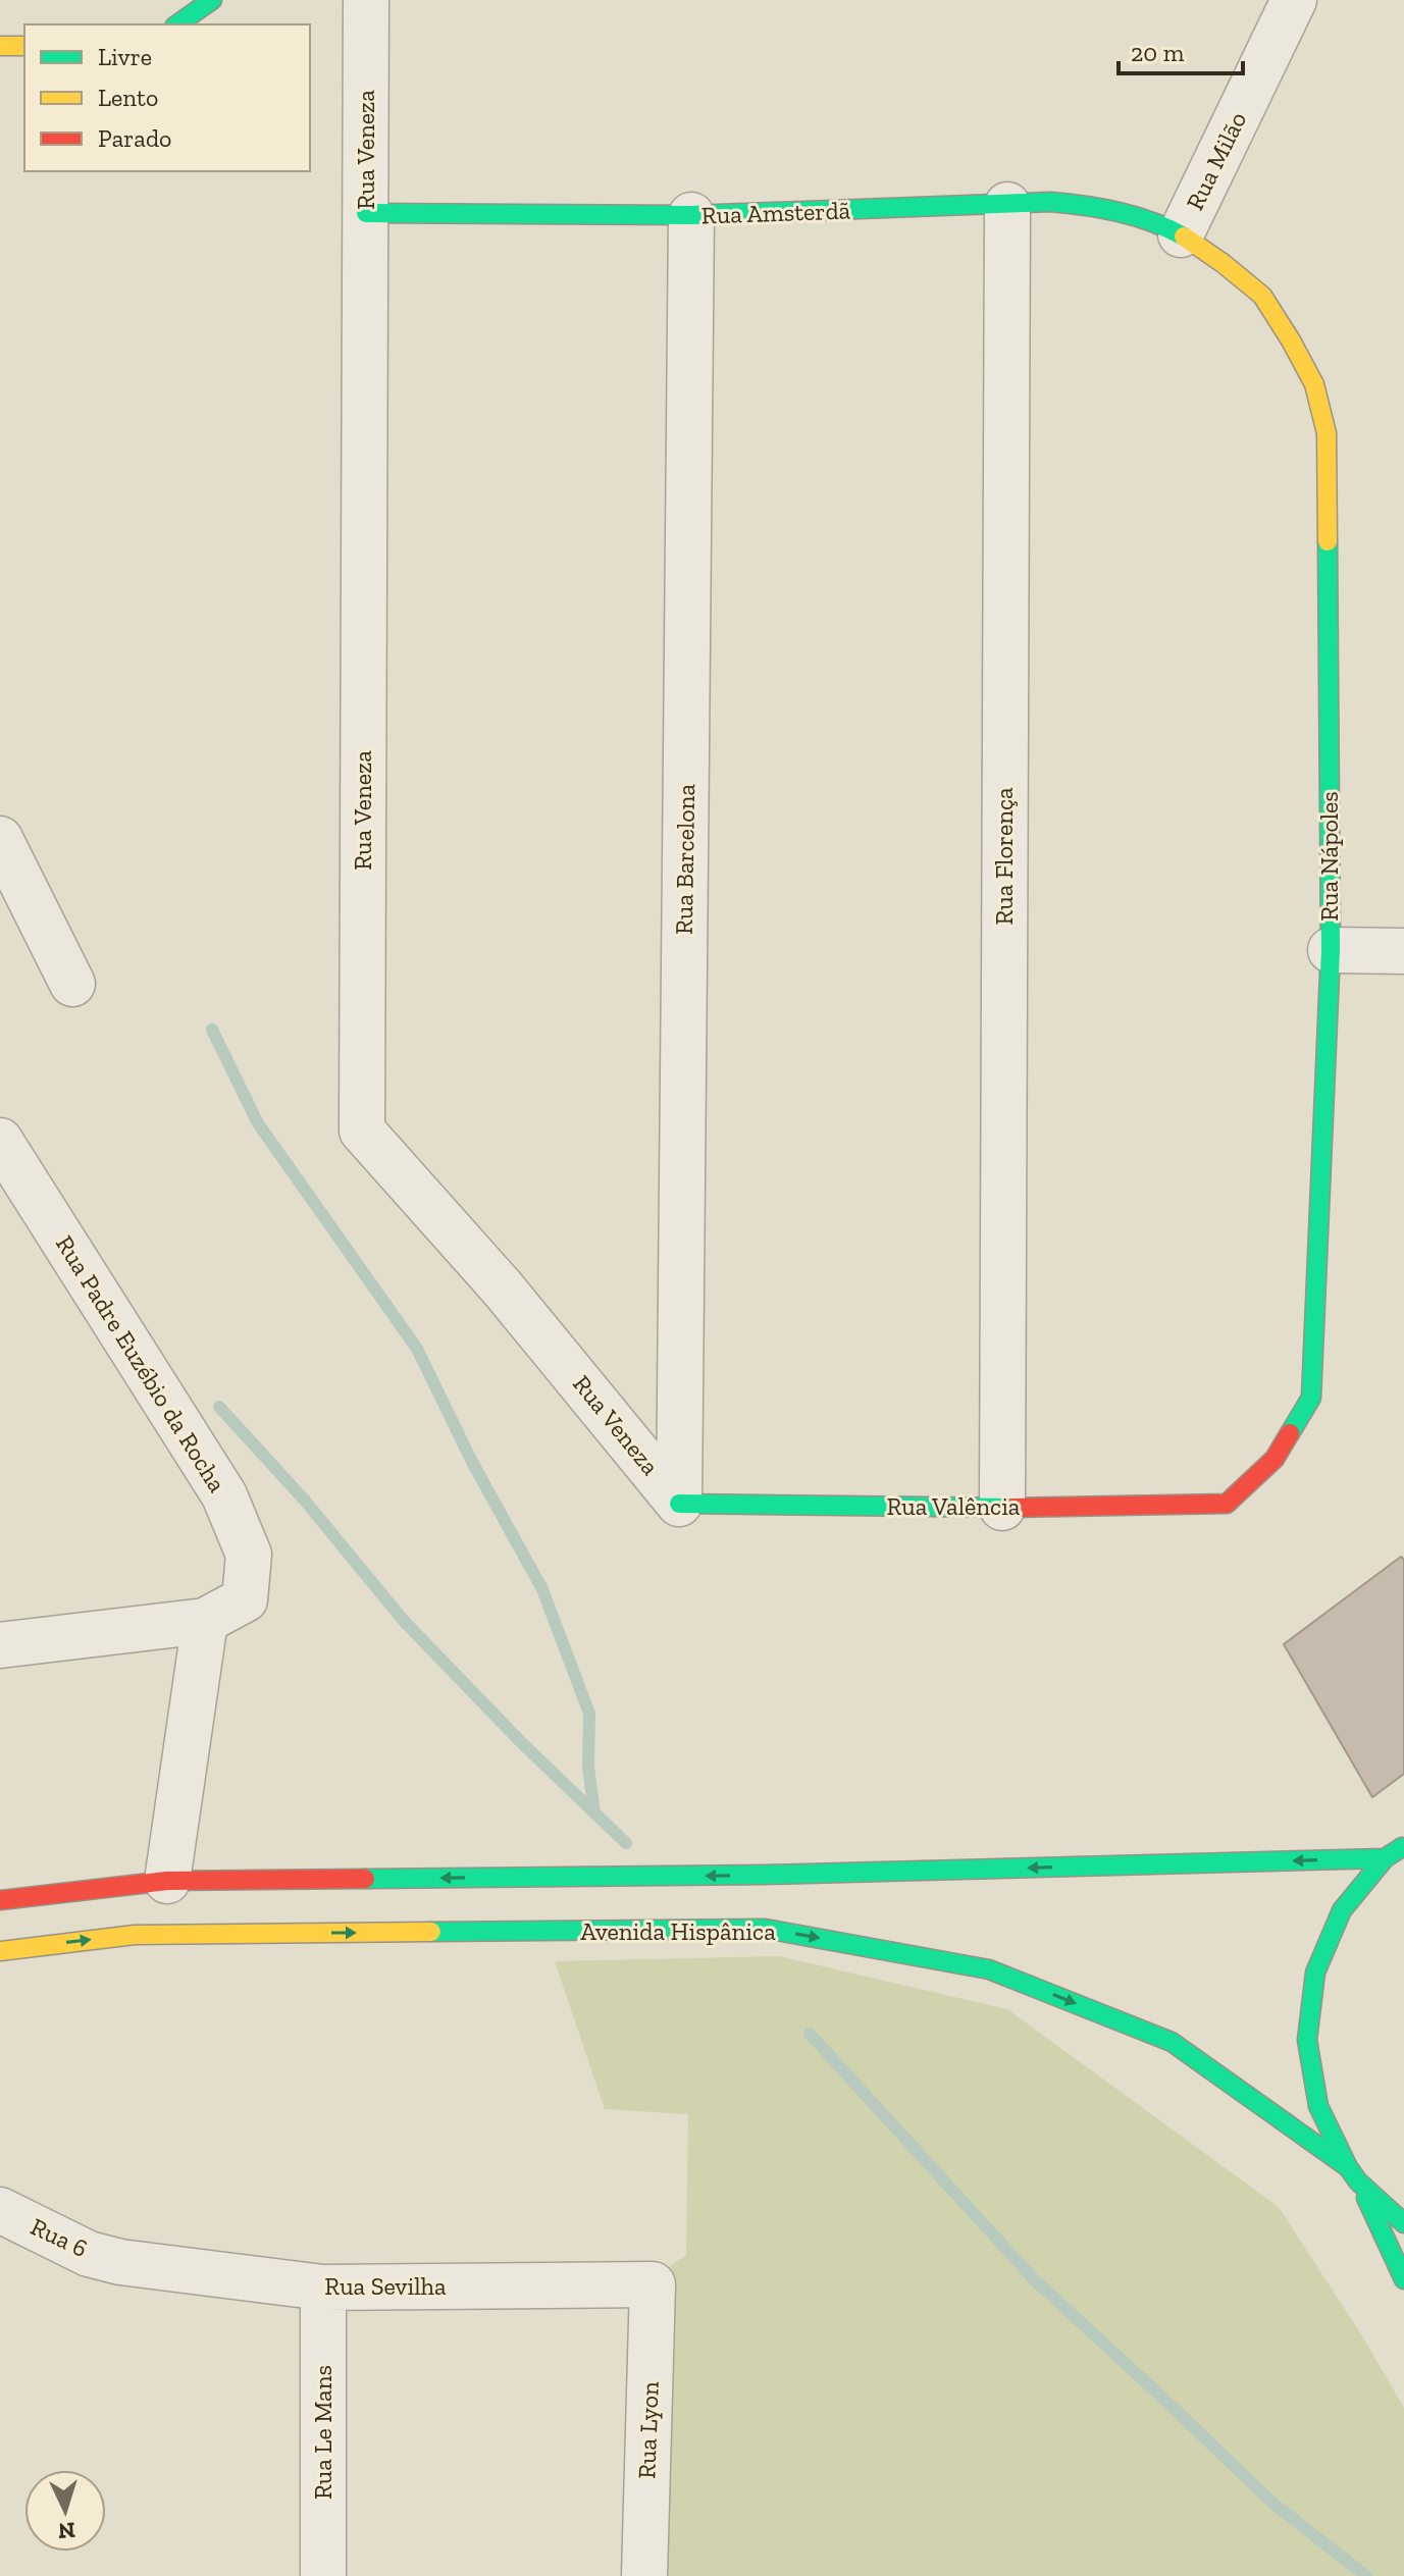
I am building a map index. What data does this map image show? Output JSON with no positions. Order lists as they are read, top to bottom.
{
  "streets": {
    "main road": [
      "Rua Amsterdã",
      "Rua Nápoles",
      "Rua Valência",
      "Avenida Hispânica"
    ],
    "street": [
      "Rua Veneza",
      "Rua Milão",
      "Rua Florença",
      "Rua Barcelona",
      "Rua Padre Euzébio da Rocha",
      "Rua 6",
      "Rua Sevilha",
      "Rua Lyon",
      "Rua Le Mans"
    ]
  },
  "crossings": [
    ["Rua Veneza", "Rua Amsterdã"],
    ["Rua Veneza", "Rua Barcelona"],
    ["Rua Veneza", "Rua Valência"],
    ["Rua Milão", "Rua Amsterdã"],
    ["Rua Milão", "Rua Nápoles"],
    ["Rua Amsterdã", "Rua Florença"],
    ["Rua Amsterdã", "Rua Nápoles"],
    ["Rua Amsterdã", "Rua Barcelona"],
    ["Rua Florença", "Rua Valência"],
    ["Rua Nápoles", "Rua Valência"],
    ["Rua Barcelona", "Rua Valência"],
    ["Rua 6", "Rua Sevilha"],
    ["Rua Sevilha", "Rua Lyon"],
    ["Rua Sevilha", "Rua Le Mans"]
  ],
  "legend": ["Livre", "Lento", "Parado"],
  "scale_bar": "20 m",
  "north": "bottom"
}
